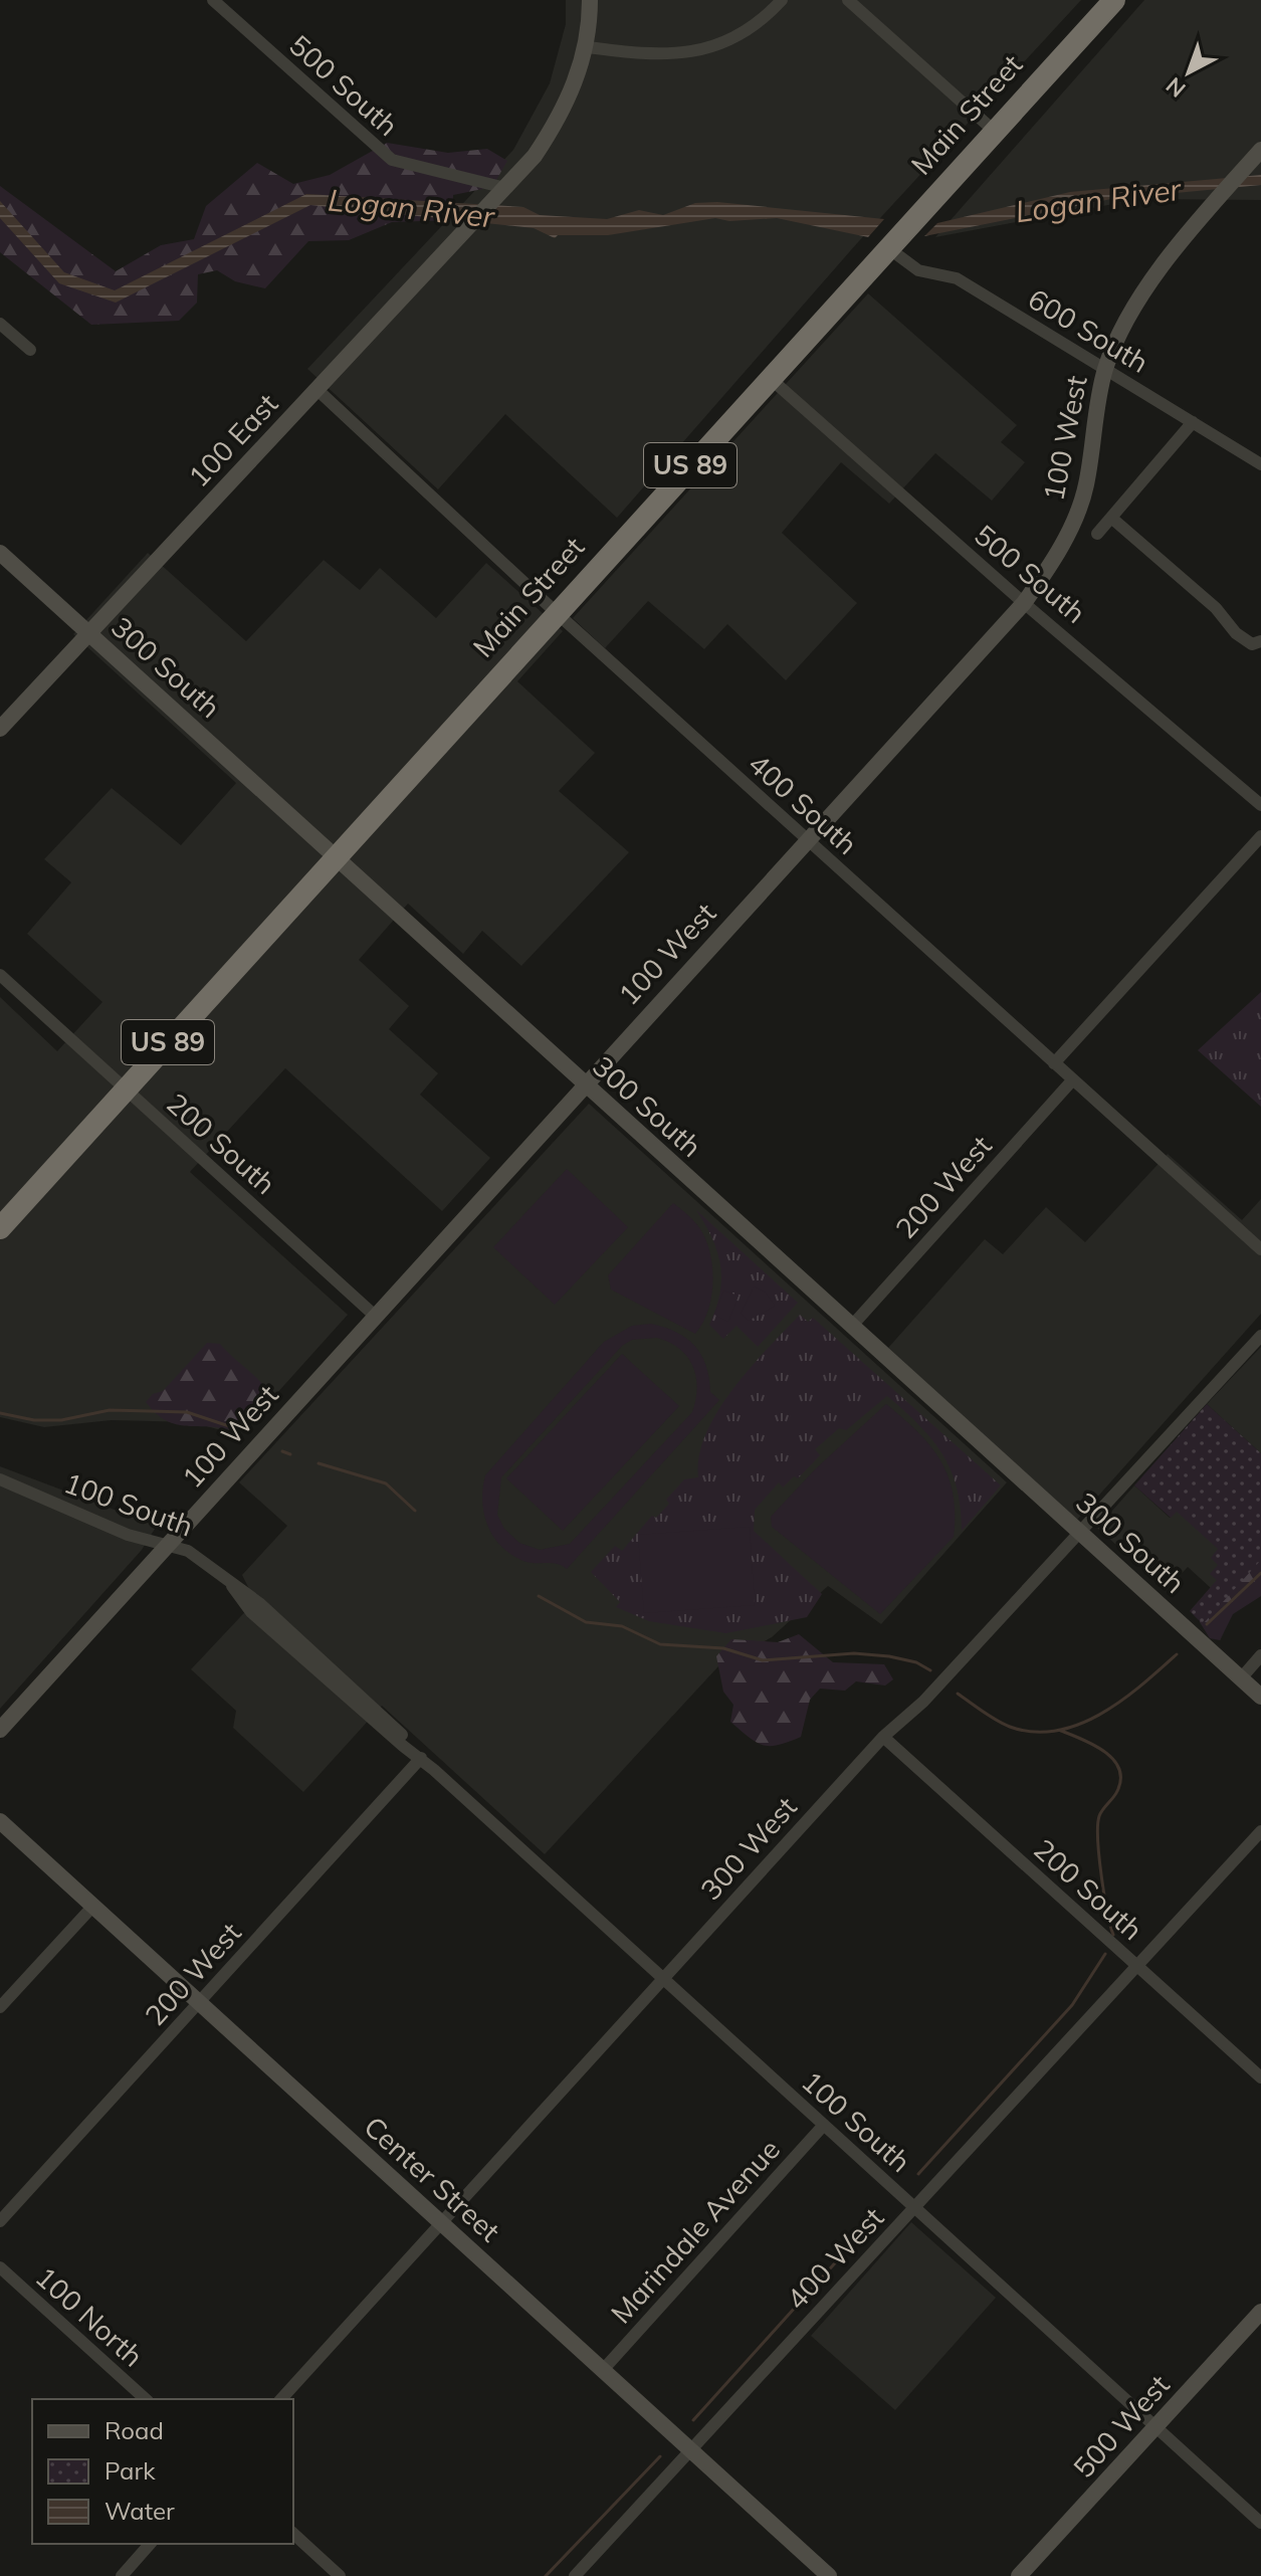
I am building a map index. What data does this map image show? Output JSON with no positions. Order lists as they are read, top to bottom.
{
  "streets": {
    "highway": ["Main Street", "US 89"],
    "street": [
      "500 South",
      "600 South",
      "100 West",
      "100 East",
      "300 South",
      "400 South",
      "200 South",
      "200 West",
      "100 South",
      "300 West",
      "Center Street",
      "Marindale Avenue",
      "400 West",
      "100 North",
      "500 West"
    ]
  },
  "crossings": [
    ["500 South", "Main Street"],
    ["500 South", "100 West"],
    ["500 South", "100 East"],
    ["Main Street", "600 South"],
    ["Main Street", "300 South"],
    ["Main Street", "400 South"],
    ["Main Street", "200 South"],
    ["600 South", "100 West"],
    ["100 West", "300 South"],
    ["100 West", "400 South"],
    ["100 West", "200 South"],
    ["100 West", "100 South"],
    ["100 East", "300 South"],
    ["100 East", "400 South"],
    ["300 South", "200 West"],
    ["300 South", "300 West"],
    ["400 South", "200 West"],
    ["200 South", "300 West"],
    ["200 South", "400 West"],
    ["200 West", "100 South"],
    ["200 West", "Center Street"],
    ["100 South", "300 West"],
    ["100 South", "Marindale Avenue"],
    ["100 South", "400 West"],
    ["100 South", "500 West"],
    ["300 West", "Center Street"],
    ["Center Street", "Marindale Avenue"],
    ["Center Street", "400 West"]
  ],
  "water": ["Logan River"],
  "legend": ["Road", "Park", "Water"],
  "north": "bottom left"
}
